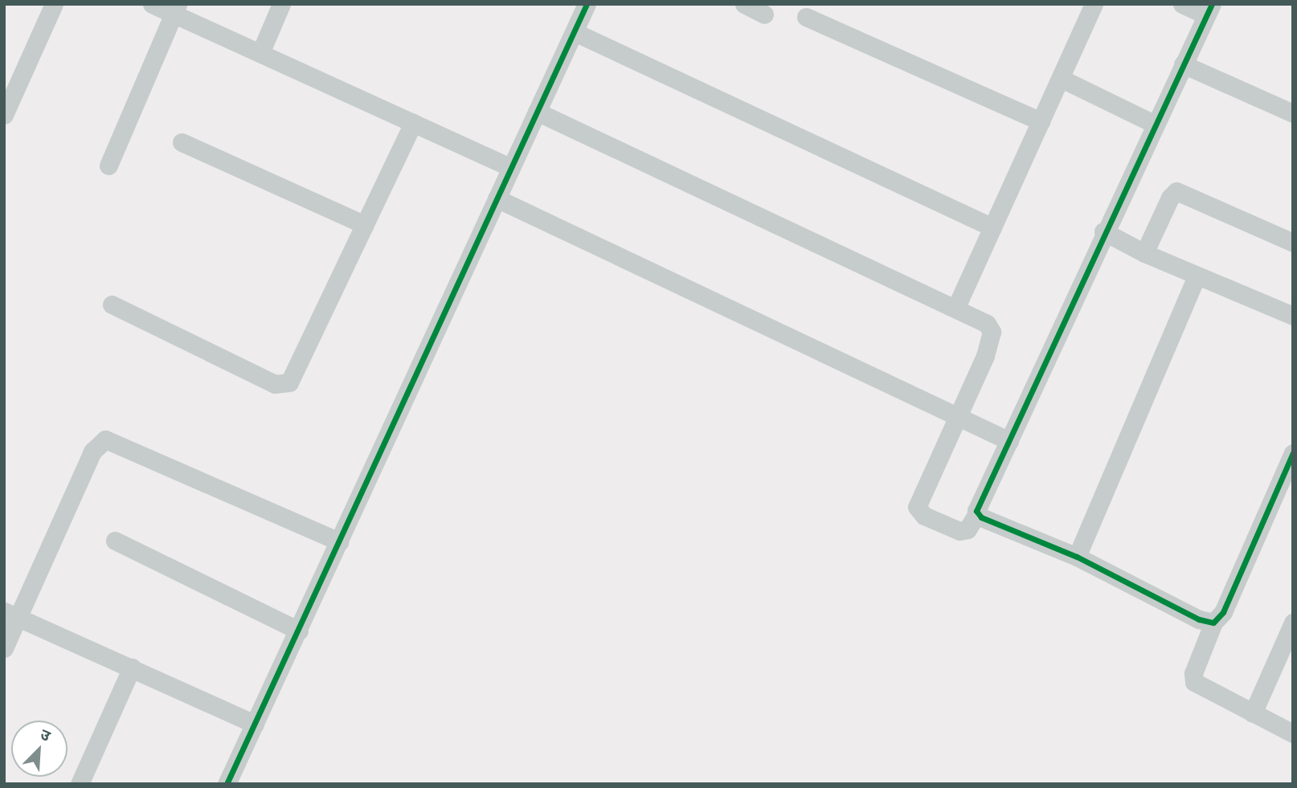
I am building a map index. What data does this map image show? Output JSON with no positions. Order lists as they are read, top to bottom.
{
  "north": "top right"
}
